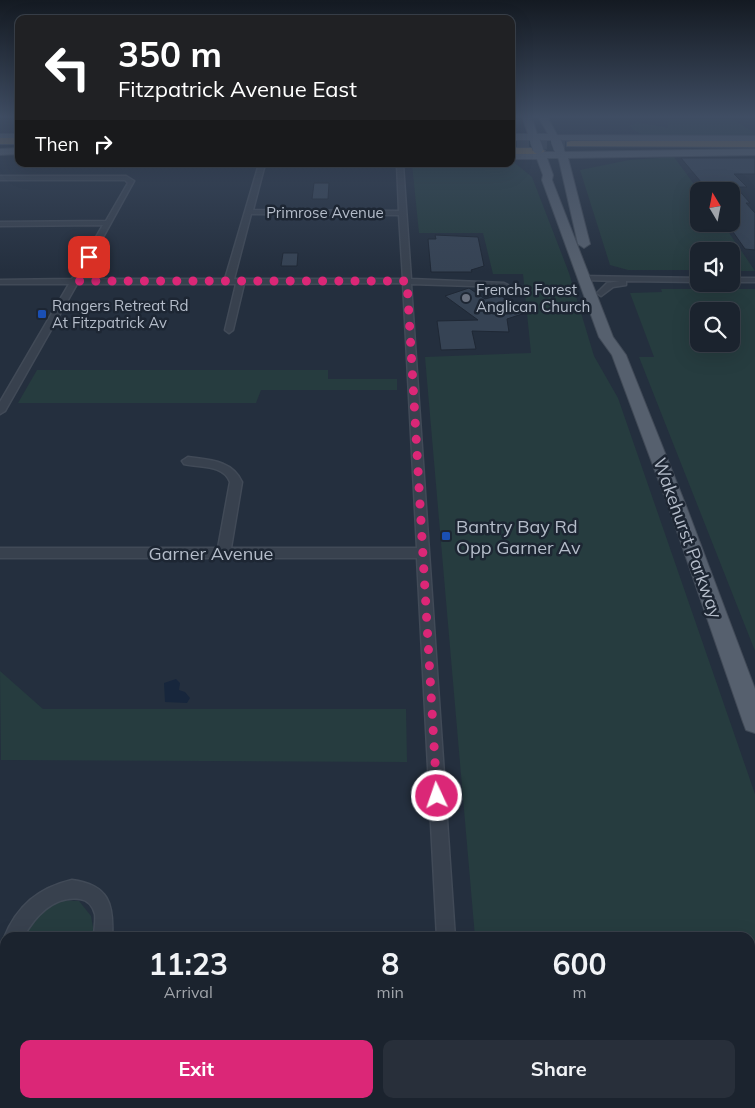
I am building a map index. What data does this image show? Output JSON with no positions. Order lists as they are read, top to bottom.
{
  "streets": {
    "main road": ["Wakehurst Parkway"],
    "street": ["Primrose Avenue", "Garner Avenue"]
  },
  "places": {
    "other": ["Frenchs Forest Anglican Church"],
    "transit": ["Rangers Retreat Rd At Fitzpatrick Av", "Bantry Bay Rd Opp Garner Av"]
  },
  "north": "top",
  "page": {
    "turn": ["350 m", "Fitzpatrick Avenue East"],
    "then": "Then",
    "eta": [
      "11:23",
      "Arrival",
      "8",
      "min",
      "600",
      "m"
    ],
    "buttons": ["Exit", "Share"]
  }
}
